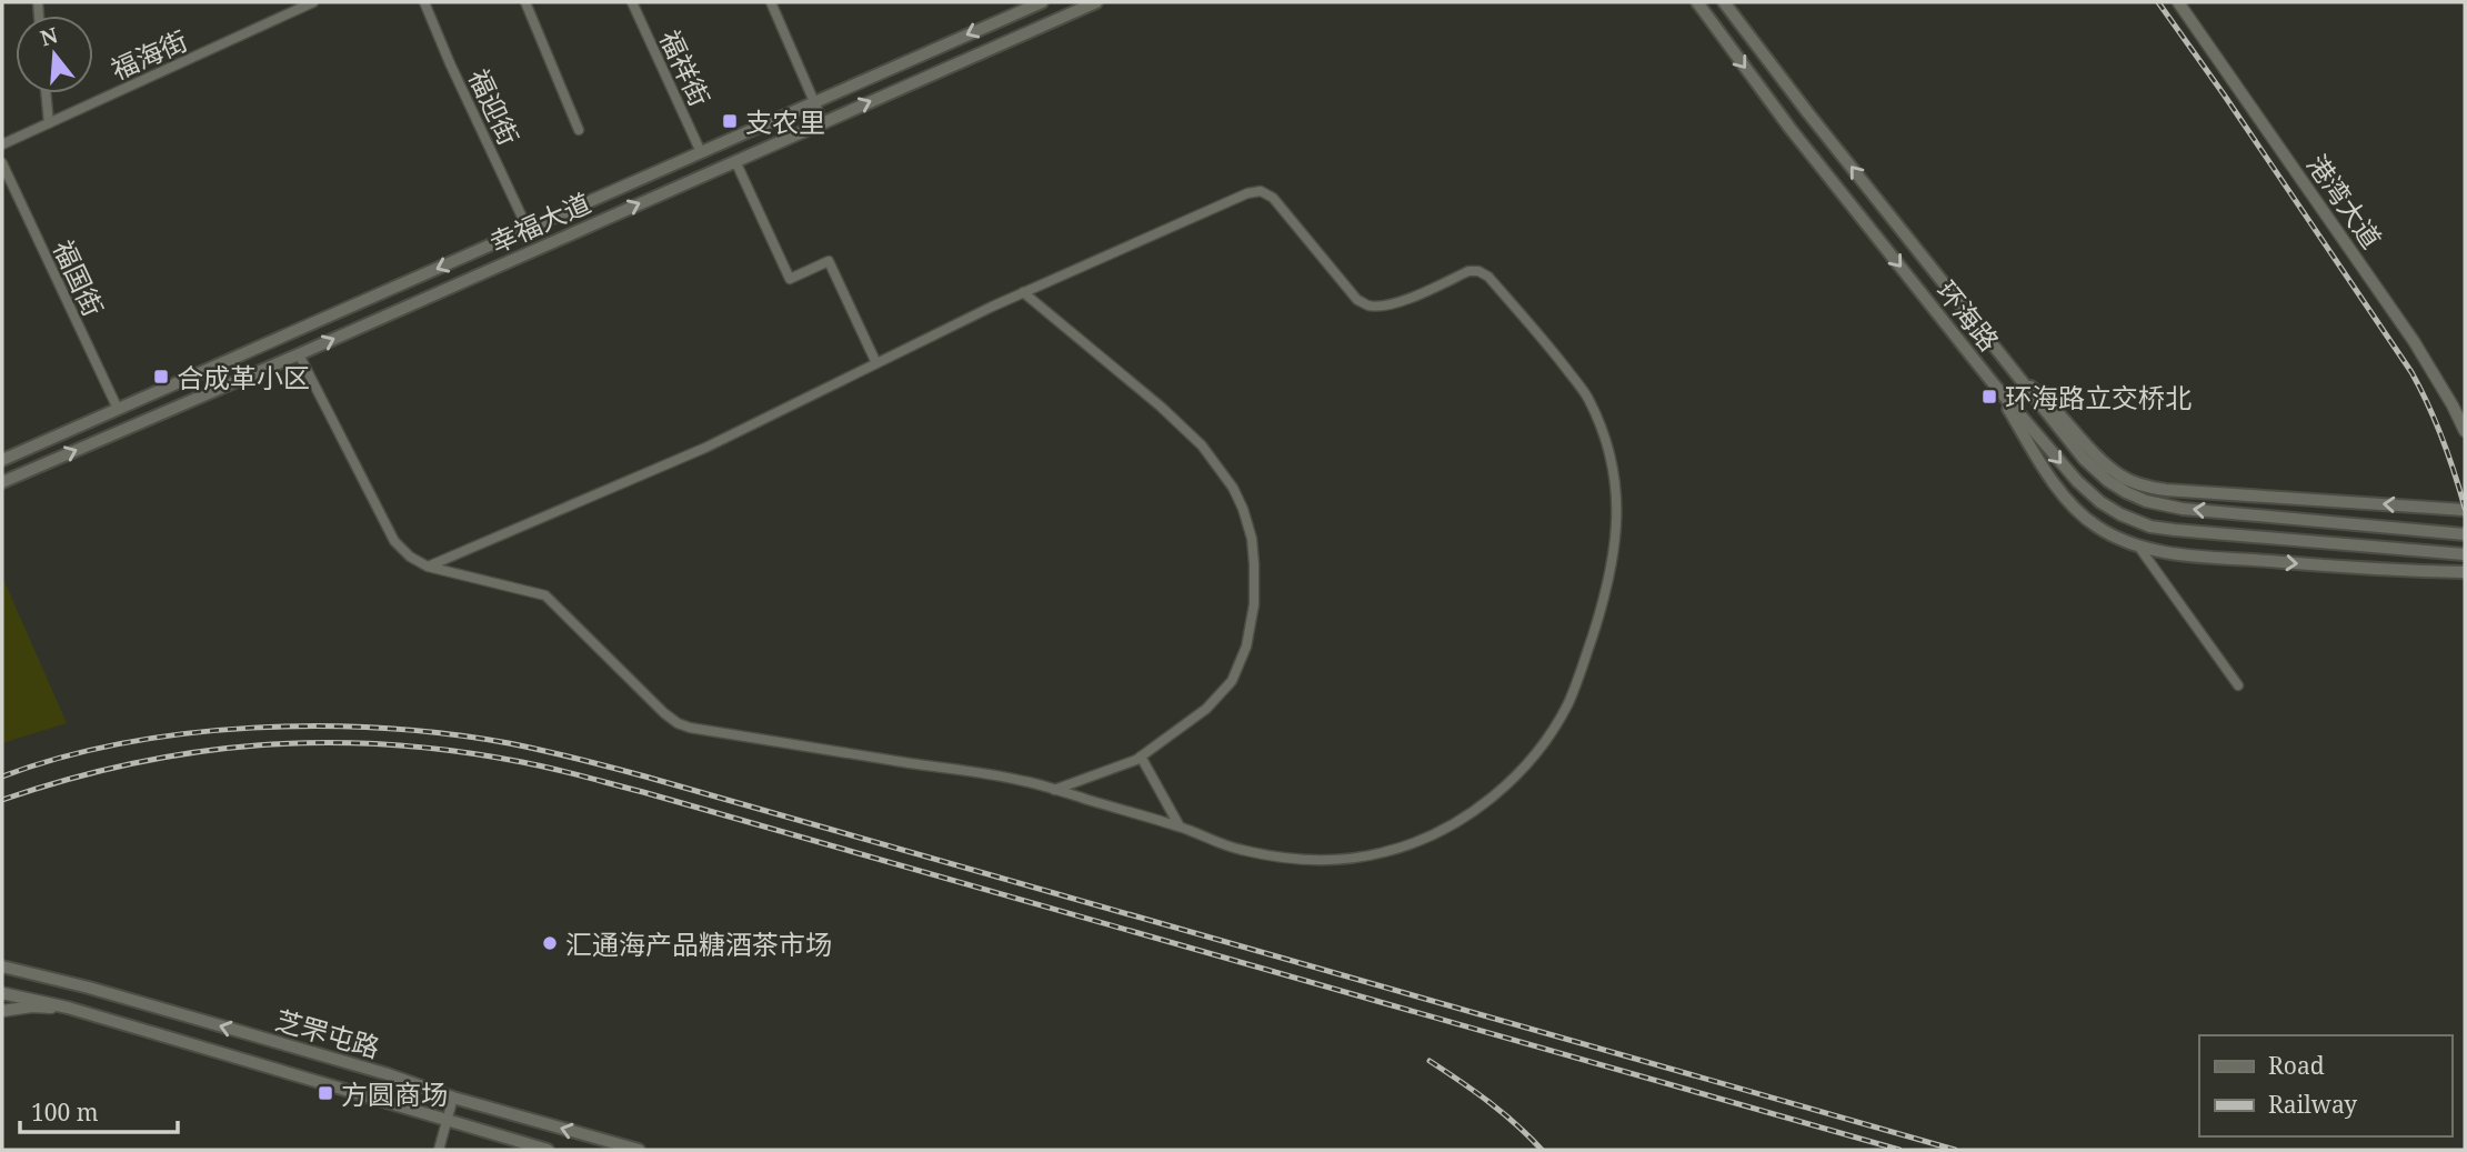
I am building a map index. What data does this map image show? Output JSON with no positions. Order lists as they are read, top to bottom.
{
  "streets": {
    "main road": ["幸福大道", "环海路", "芝罘屯路"],
    "street": [
      "福海街",
      "福祥街",
      "福迎街",
      "港湾大道",
      "福国街"
    ]
  },
  "crossings": [
    ["福祥街", "幸福大道"],
    ["福迎街", "幸福大道"],
    ["幸福大道", "福国街"]
  ],
  "places": {
    "transit": [
      "支农里",
      "合成革小区",
      "环海路立交桥北",
      "方圆商场"
    ],
    "other": ["汇通海产品糖酒茶市场"]
  },
  "legend": ["Road", "Railway"],
  "scale_bar": "100 m",
  "north": "top"
}
